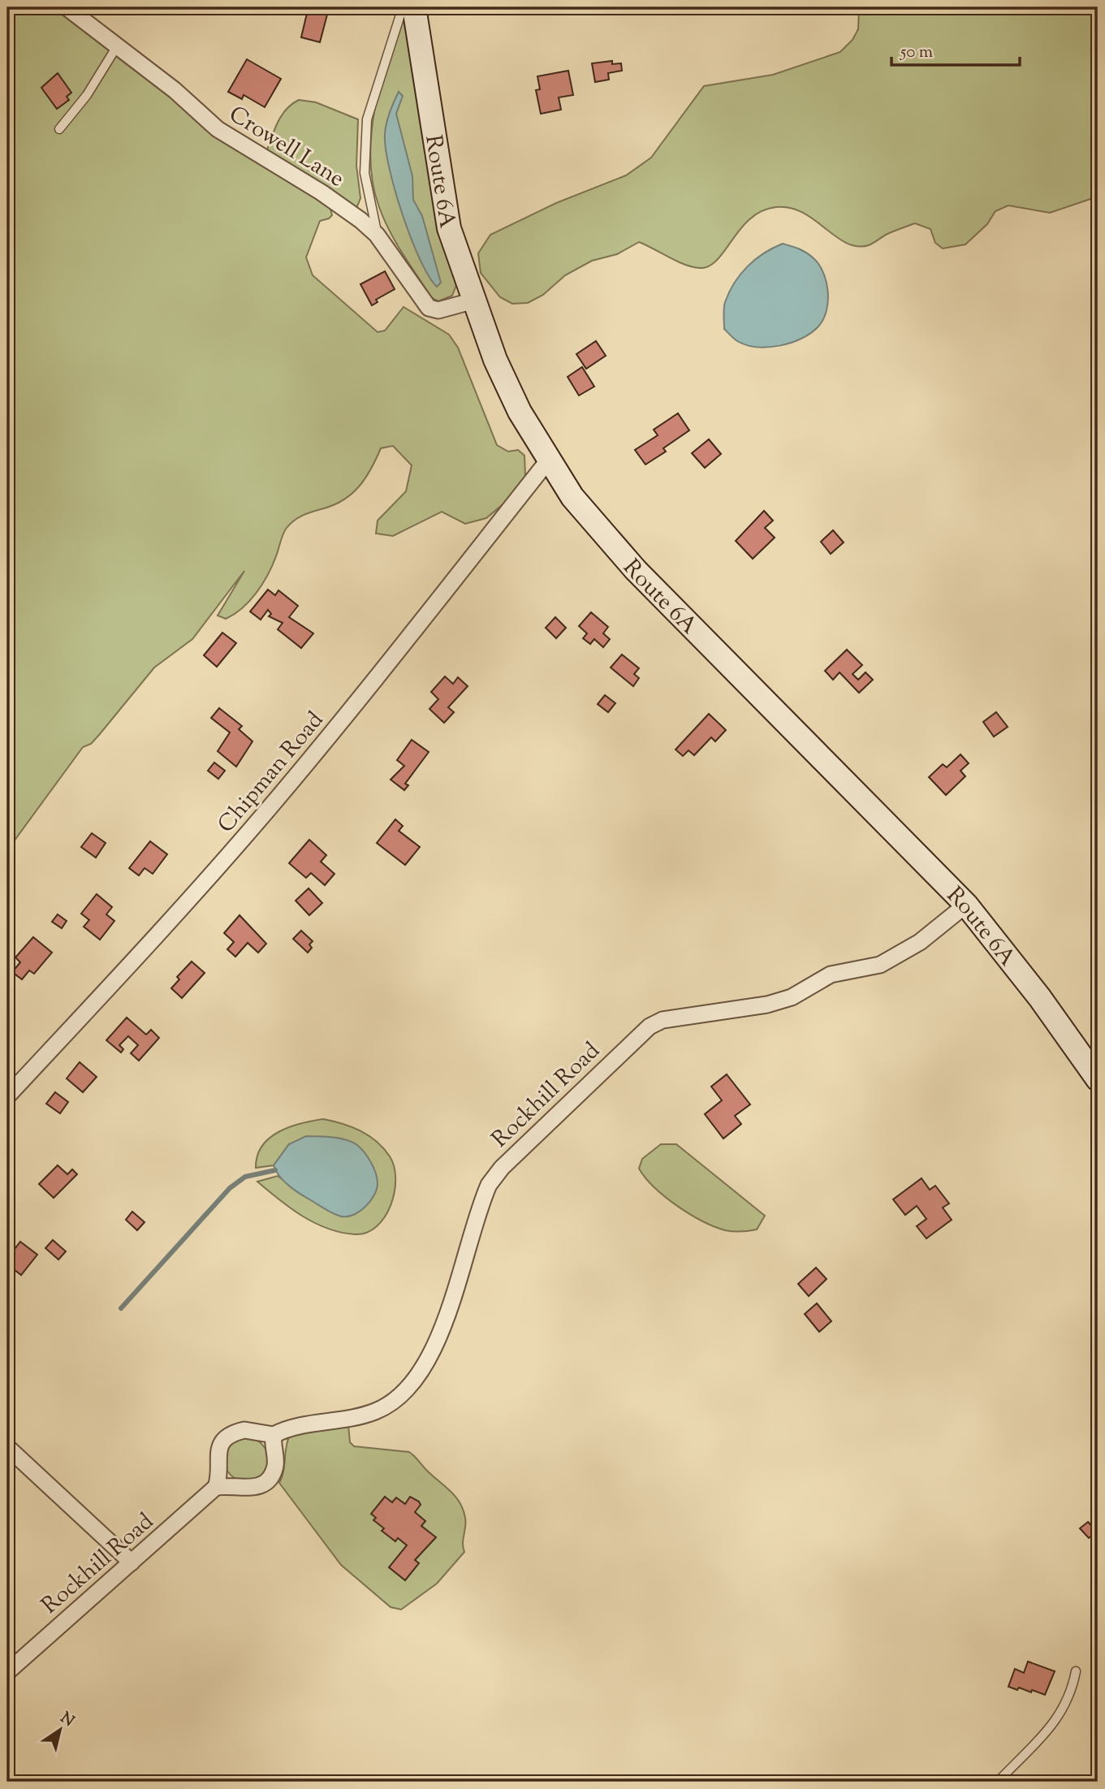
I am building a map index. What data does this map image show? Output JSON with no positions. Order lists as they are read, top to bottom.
{
  "streets": {
    "main road": ["Route 6A"],
    "street": ["Crowell Lane", "Chipman Road", "Rockhill Road"]
  },
  "crossings": [
    ["Crowell Lane", "Route 6A"],
    ["Route 6A", "Chipman Road"],
    ["Route 6A", "Rockhill Road"]
  ],
  "scale_bar": "50 m",
  "north": "top right"
}
